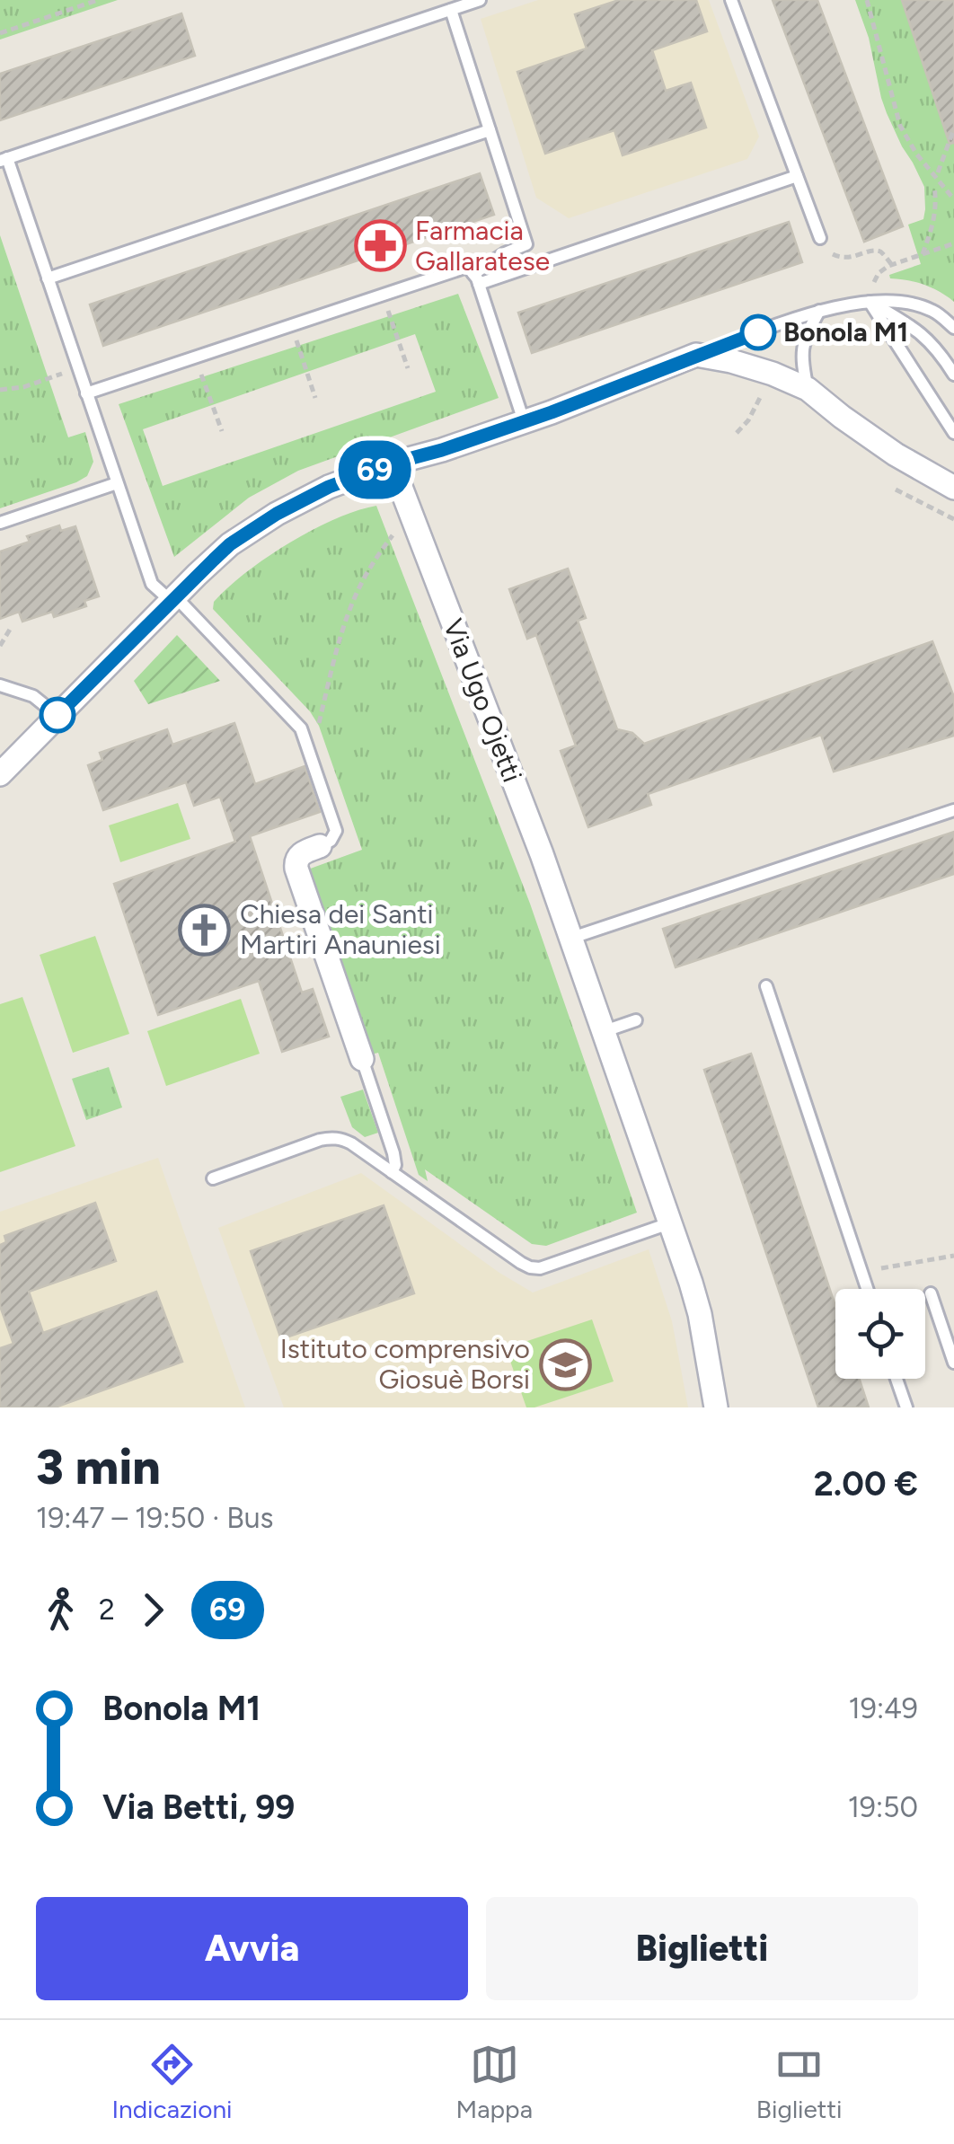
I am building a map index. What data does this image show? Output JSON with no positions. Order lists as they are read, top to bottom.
{
  "streets": {
    "street": ["Via Ugo Ojetti"]
  },
  "places": {
    "pharmacy": ["Farmacia Gallaratese"],
    "other": ["Bonola M1"],
    "church": ["Chiesa dei Santi Martiri Anauniesi"],
    "school or university": ["Istituto comprensivo Giosuè Borsi"]
  },
  "lines": ["bus line 69"],
  "page": {
    "on_map": "69",
    "heading": ["3 min", "19:47 – 19:50 · Bus", "2.00 €"],
    "legs": ["2", "69"],
    "list": [
      {
        "name": "Bonola M1",
        "value": "19:49"
      },
      {
        "name": "Via Betti, 99",
        "value": "19:50"
      }
    ],
    "buttons": ["Avvia", "Biglietti"],
    "tabs": ["Indicazioni", "Mappa", "Biglietti"]
  }
}
